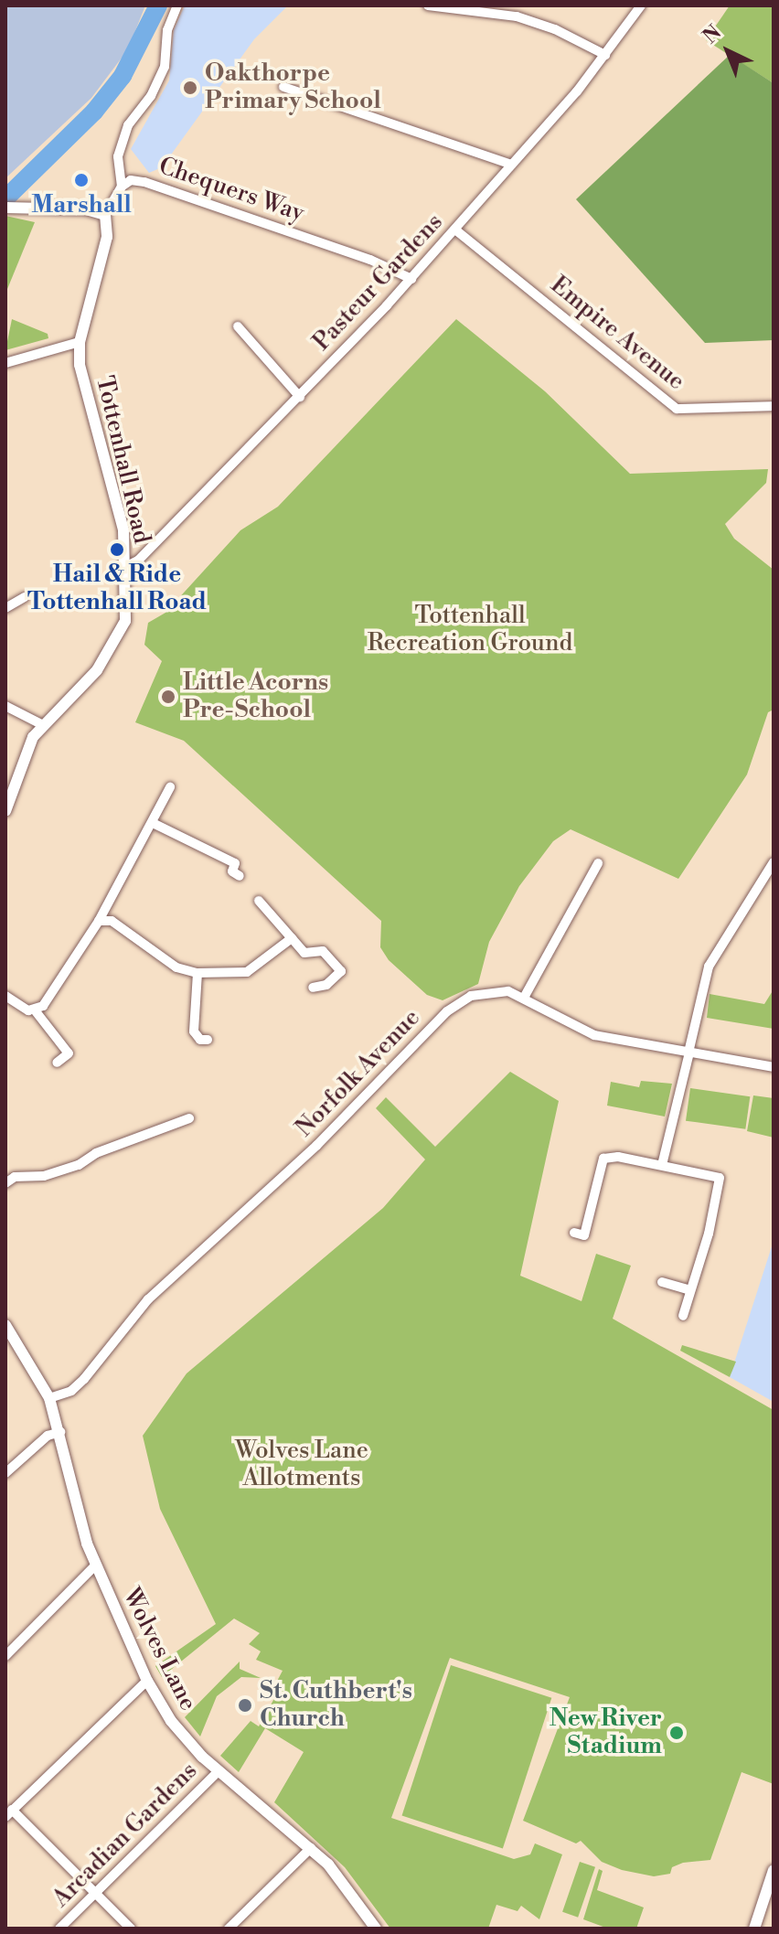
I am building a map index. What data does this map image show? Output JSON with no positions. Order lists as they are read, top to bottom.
{
  "streets": {
    "street": [
      "Chequers Way",
      "Pasteur Gardens",
      "Empire Avenue",
      "Tottenhall Road",
      "Norfolk Avenue",
      "Wolves Lane",
      "Arcadian Gardens"
    ]
  },
  "crossings": [
    ["Chequers Way", "Pasteur Gardens"],
    ["Chequers Way", "Tottenhall Road"],
    ["Pasteur Gardens", "Empire Avenue"],
    ["Pasteur Gardens", "Tottenhall Road"],
    ["Norfolk Avenue", "Wolves Lane"],
    ["Wolves Lane", "Arcadian Gardens"]
  ],
  "parks": ["Tottenhall Recreation Ground", "Wolves Lane Allotments"],
  "places": [
    "Oakthorpe Primary School",
    "Marshall",
    "Hail & Ride Tottenhall Road",
    "Little Acorns Pre-School",
    "St. Cuthbert's Church",
    "New River Stadium"
  ],
  "north": "top left"
}
